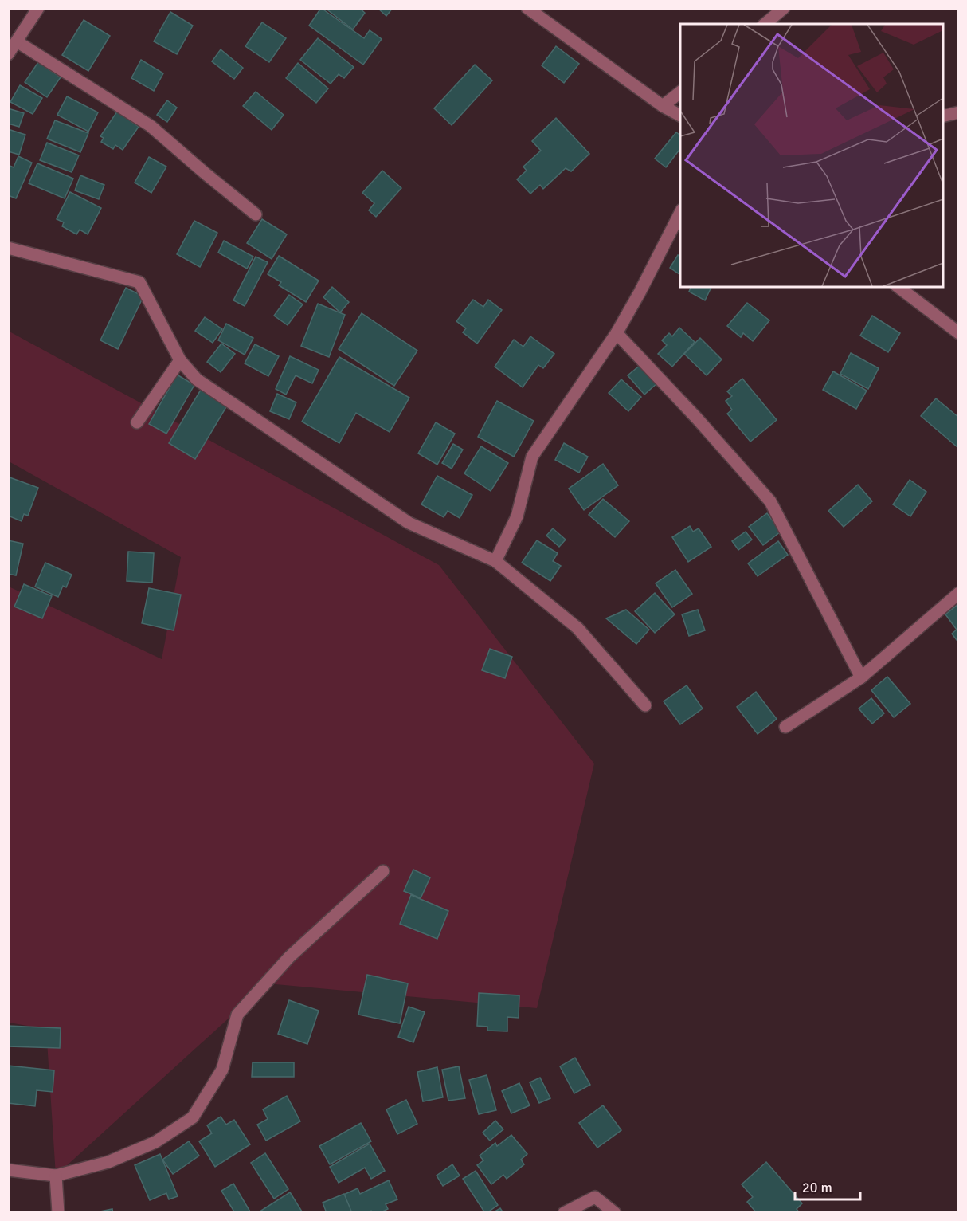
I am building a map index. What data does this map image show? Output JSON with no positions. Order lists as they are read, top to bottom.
{
  "scale_bar": "20 m"
}
